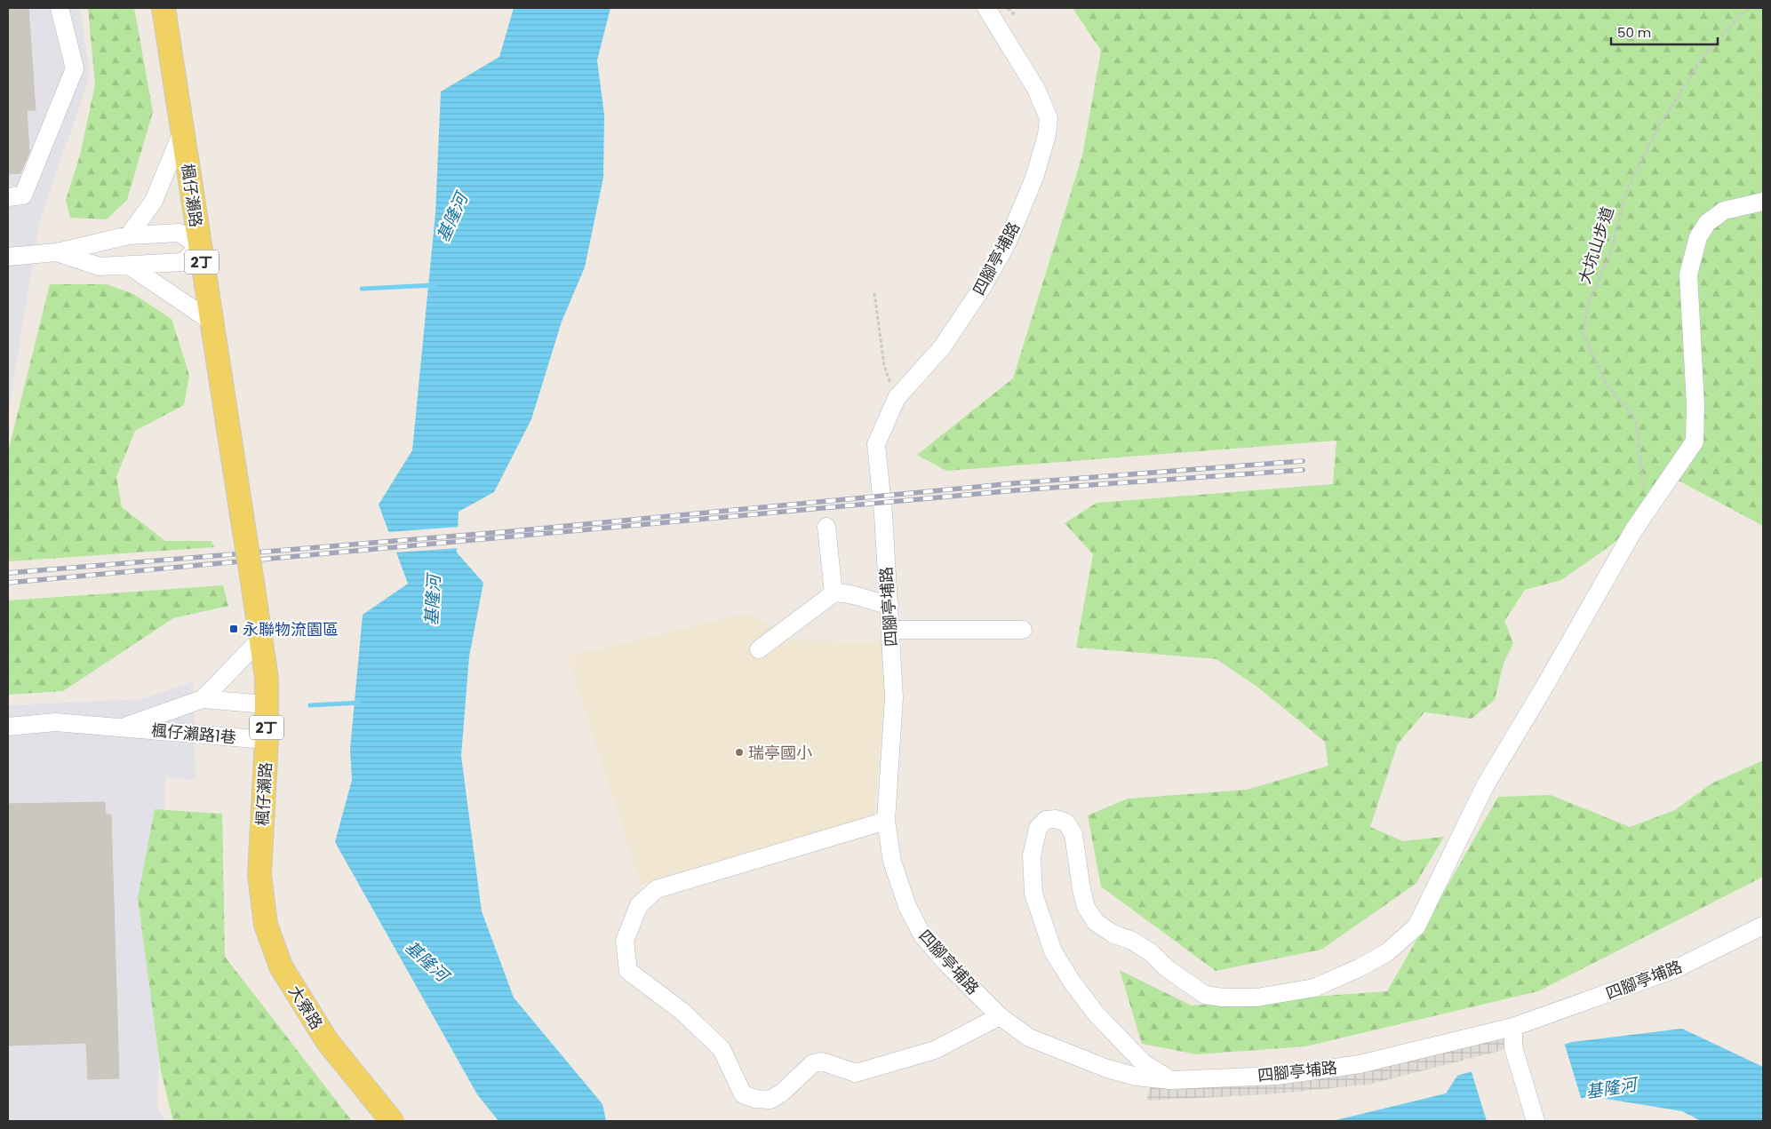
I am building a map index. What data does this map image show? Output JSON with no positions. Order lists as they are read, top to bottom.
{
  "streets": {
    "main road": ["楓仔瀨路", "2丁", "大寮路"],
    "street": ["四腳亭埔路", "楓仔瀨路1巷"],
    "path": ["大坑山步道"]
  },
  "crossings": [
    ["楓仔瀨路", "楓仔瀨路1巷"],
    ["楓仔瀨路", "大寮路"]
  ],
  "water": ["基隆河"],
  "places": {
    "transit": ["永聯物流園區"],
    "other": ["瑞亭國小"]
  },
  "scale_bar": "50 m"
}
